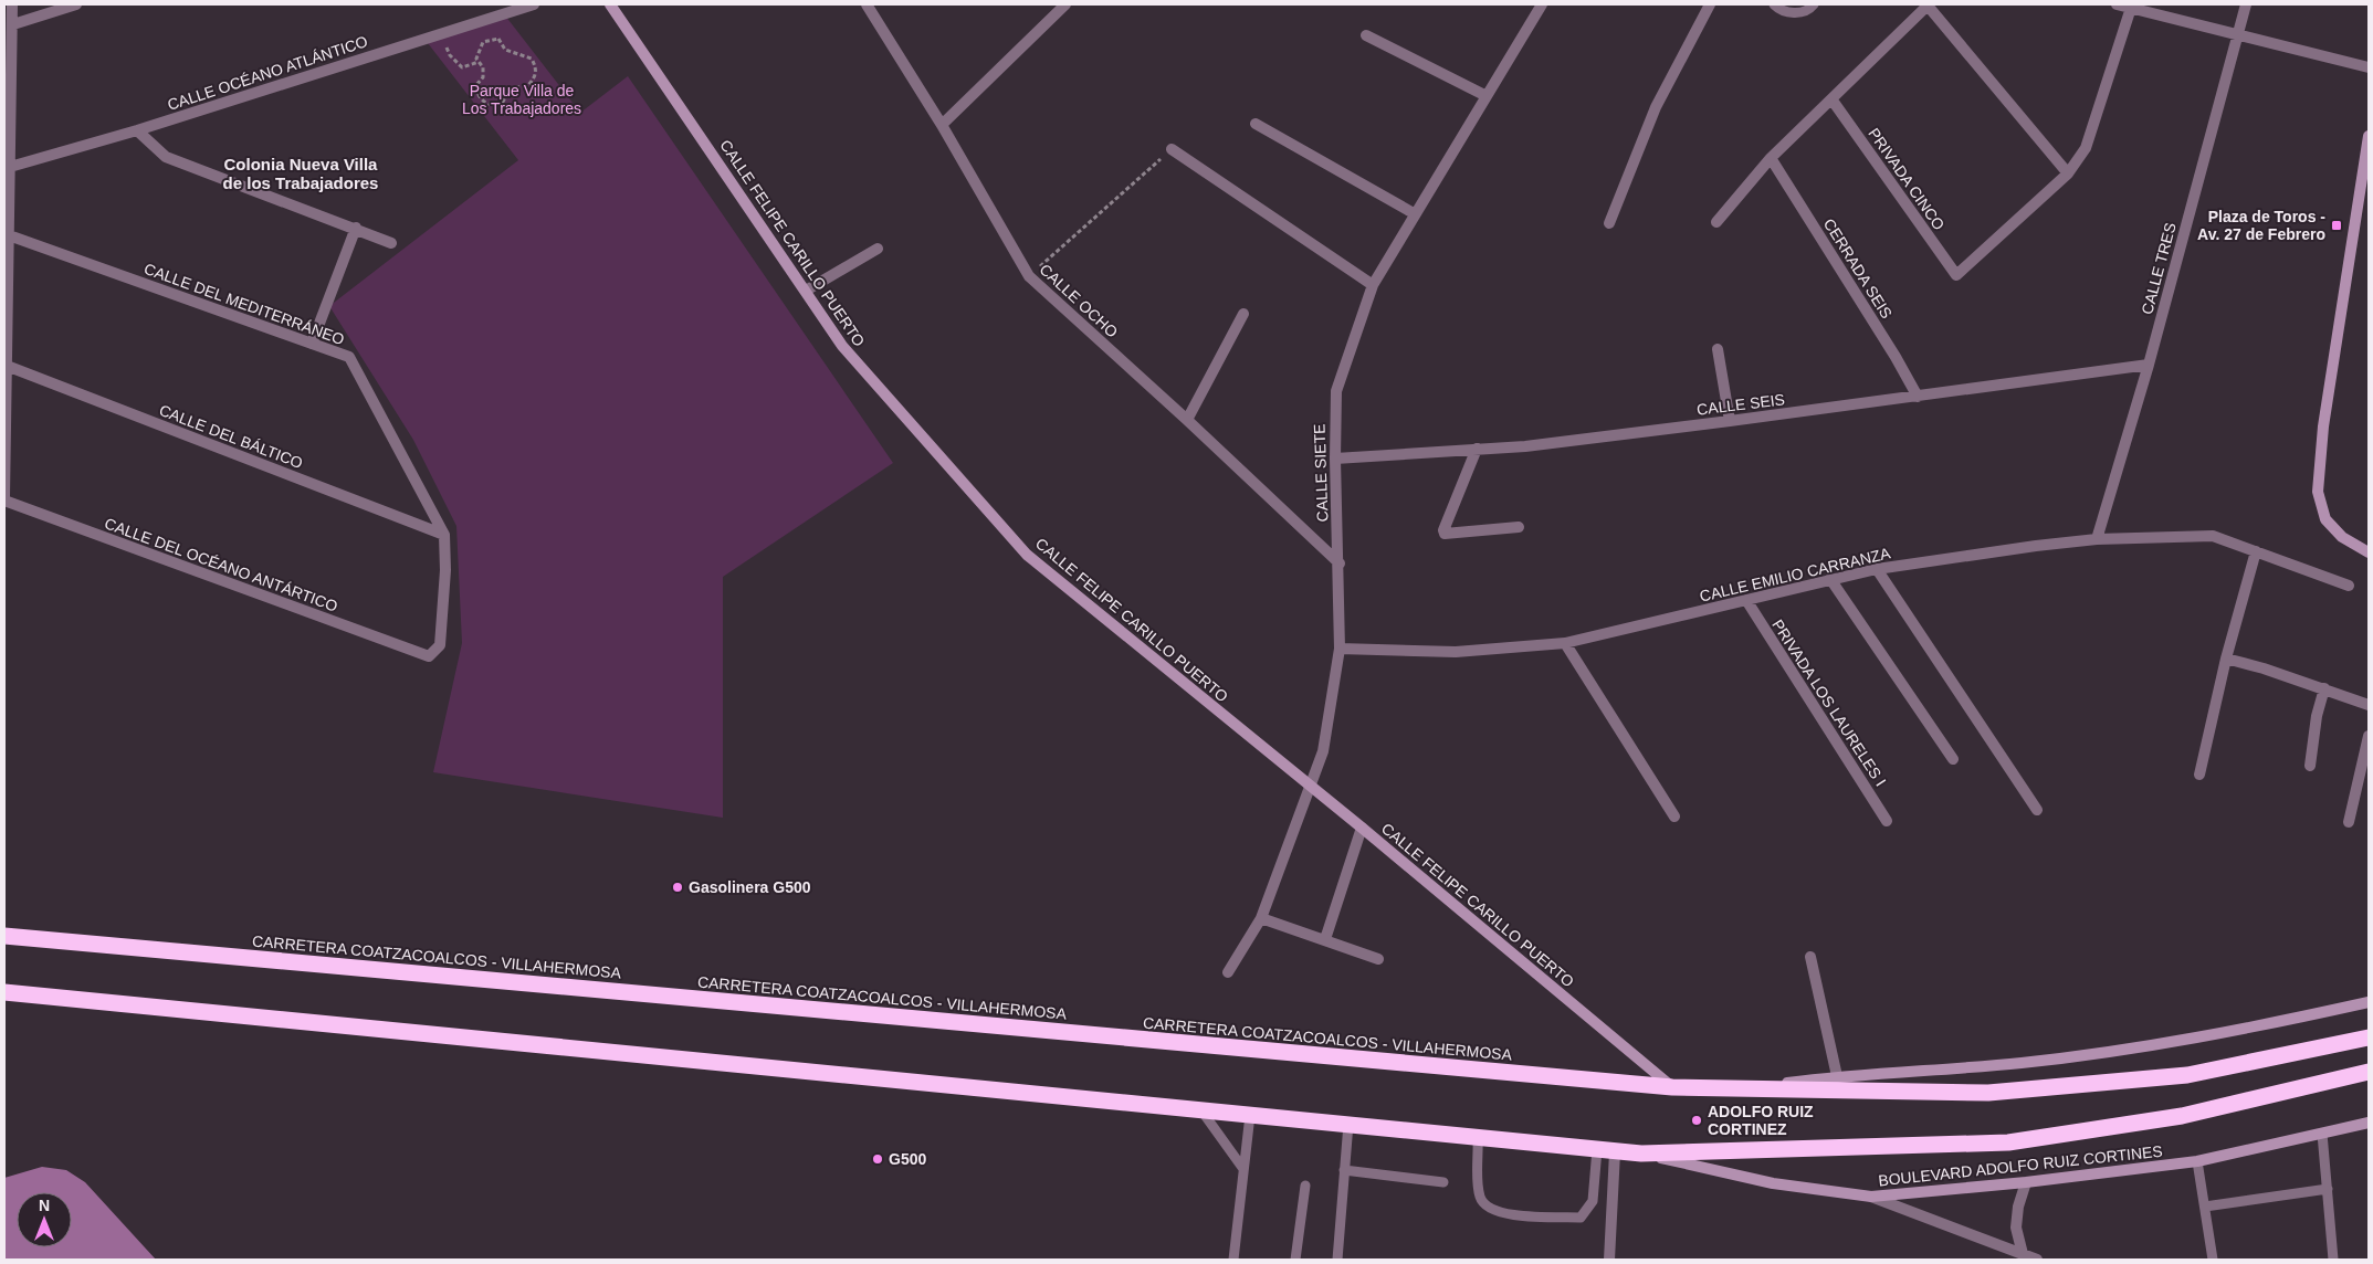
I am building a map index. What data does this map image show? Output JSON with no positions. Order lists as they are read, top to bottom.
{
  "streets": {
    "highway": ["CARRETERA COATZACOALCOS - VILLAHERMOSA"],
    "main road": ["CALLE FELIPE CARILLO PUERTO", "BOULEVARD ADOLFO RUIZ CORTINES"],
    "street": [
      "CALLE OCÉANO ATLÁNTICO",
      "PRIVADA CINCO",
      "CERRADA SEIS",
      "CALLE TRES",
      "CALLE OCHO",
      "CALLE DEL MEDITERRÁNEO",
      "CALLE SEIS",
      "CALLE DEL BÁLTICO",
      "CALLE SIETE",
      "CALLE DEL OCÉANO ANTÁRTICO",
      "CALLE EMILIO CARRANZA",
      "PRIVADA LOS LAURELES I"
    ]
  },
  "crossings": [
    ["CALLE FELIPE CARILLO PUERTO", "CALLE SIETE"],
    ["CALLE FELIPE CARILLO PUERTO", "CARRETERA COATZACOALCOS - VILLAHERMOSA"],
    ["CERRADA SEIS", "CALLE SEIS"],
    ["CALLE TRES", "CALLE SEIS"],
    ["CALLE TRES", "CALLE EMILIO CARRANZA"],
    ["CALLE OCHO", "CALLE SIETE"],
    ["CALLE DEL MEDITERRÁNEO", "CALLE DEL BÁLTICO"],
    ["CALLE DEL MEDITERRÁNEO", "CALLE DEL OCÉANO ANTÁRTICO"],
    ["CALLE SEIS", "CALLE SIETE"],
    ["CALLE SIETE", "CALLE EMILIO CARRANZA"],
    ["CALLE EMILIO CARRANZA", "PRIVADA LOS LAURELES I"]
  ],
  "districts": ["Colonia Nueva Villa de los Trabajadores"],
  "parks": ["Parque Villa de Los Trabajadores"],
  "places": {
    "transit": ["Plaza de Toros - Av. 27 de Febrero"],
    "other": ["Gasolinera G500", "ADOLFO RUIZ CORTINEZ", "G500"]
  },
  "north": "top"
}
